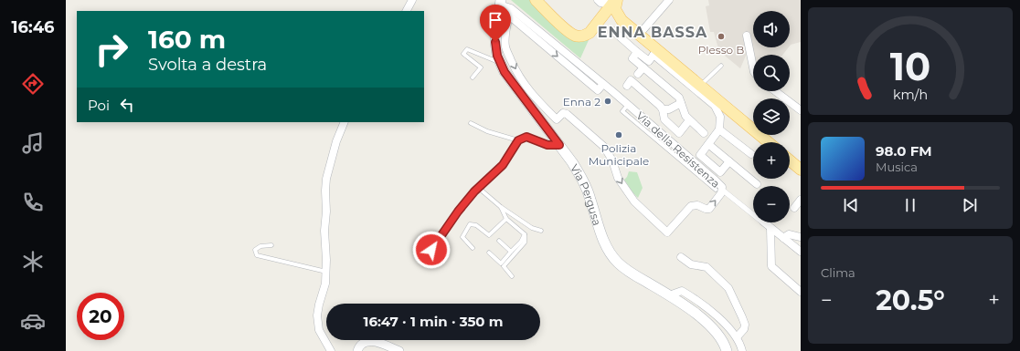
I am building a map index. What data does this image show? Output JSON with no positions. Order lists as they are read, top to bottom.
{
  "streets": {
    "main road": ["Via Pergusa"],
    "street": ["Via della Resistenza"]
  },
  "crossings": [
    ["Via della Resistenza", "Via Pergusa"]
  ],
  "districts": ["ENNA BASSA"],
  "places": ["Plesso B", "Enna 2", "Polizia Municipale"],
  "page": {
    "tabs": "16:46",
    "map_buttons": ["+", "−"],
    "turn": ["160 m", "Svolta a destra"],
    "then": "Poi",
    "song": ["98.0 FM", "Musica"],
    "tile": "Clima",
    "heat": ["−", "20.5°", "+"],
    "limit": "20",
    "trip": "16:47 · 1 min · 350 m",
    "gauge": ["10", "km/h"]
  }
}
